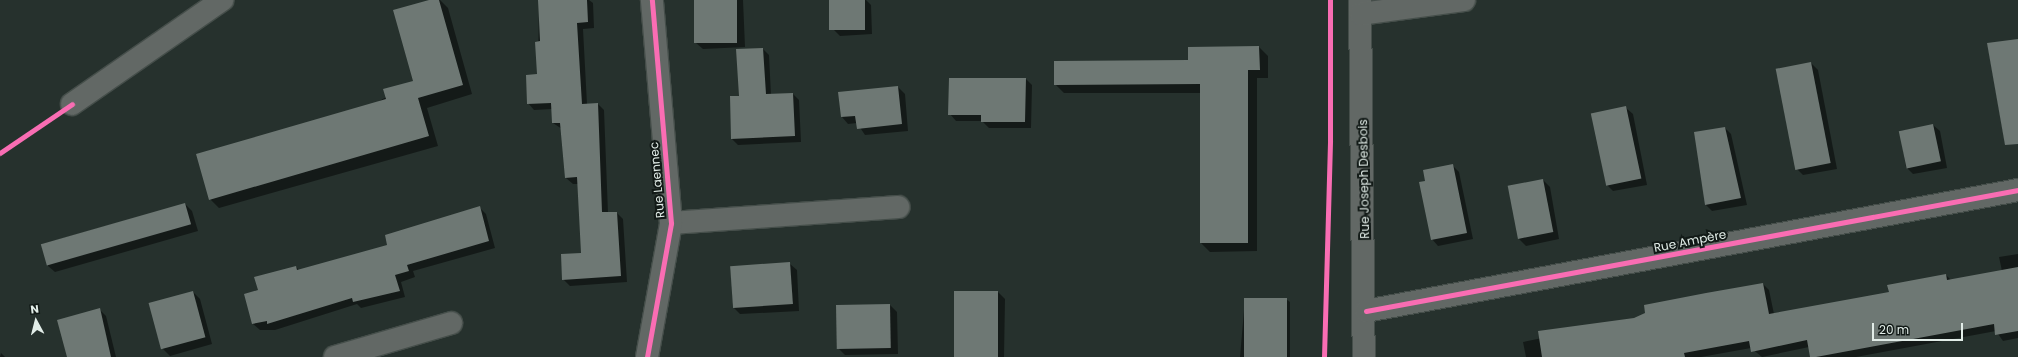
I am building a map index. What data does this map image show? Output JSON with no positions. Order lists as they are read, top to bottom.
{
  "streets": {
    "street": ["Rue Joseph Desbois", "Rue Laennec", "Rue Ampère"]
  },
  "crossings": [
    ["Rue Joseph Desbois", "Rue Ampère"]
  ],
  "scale_bar": "20 m",
  "north": "top"
}
